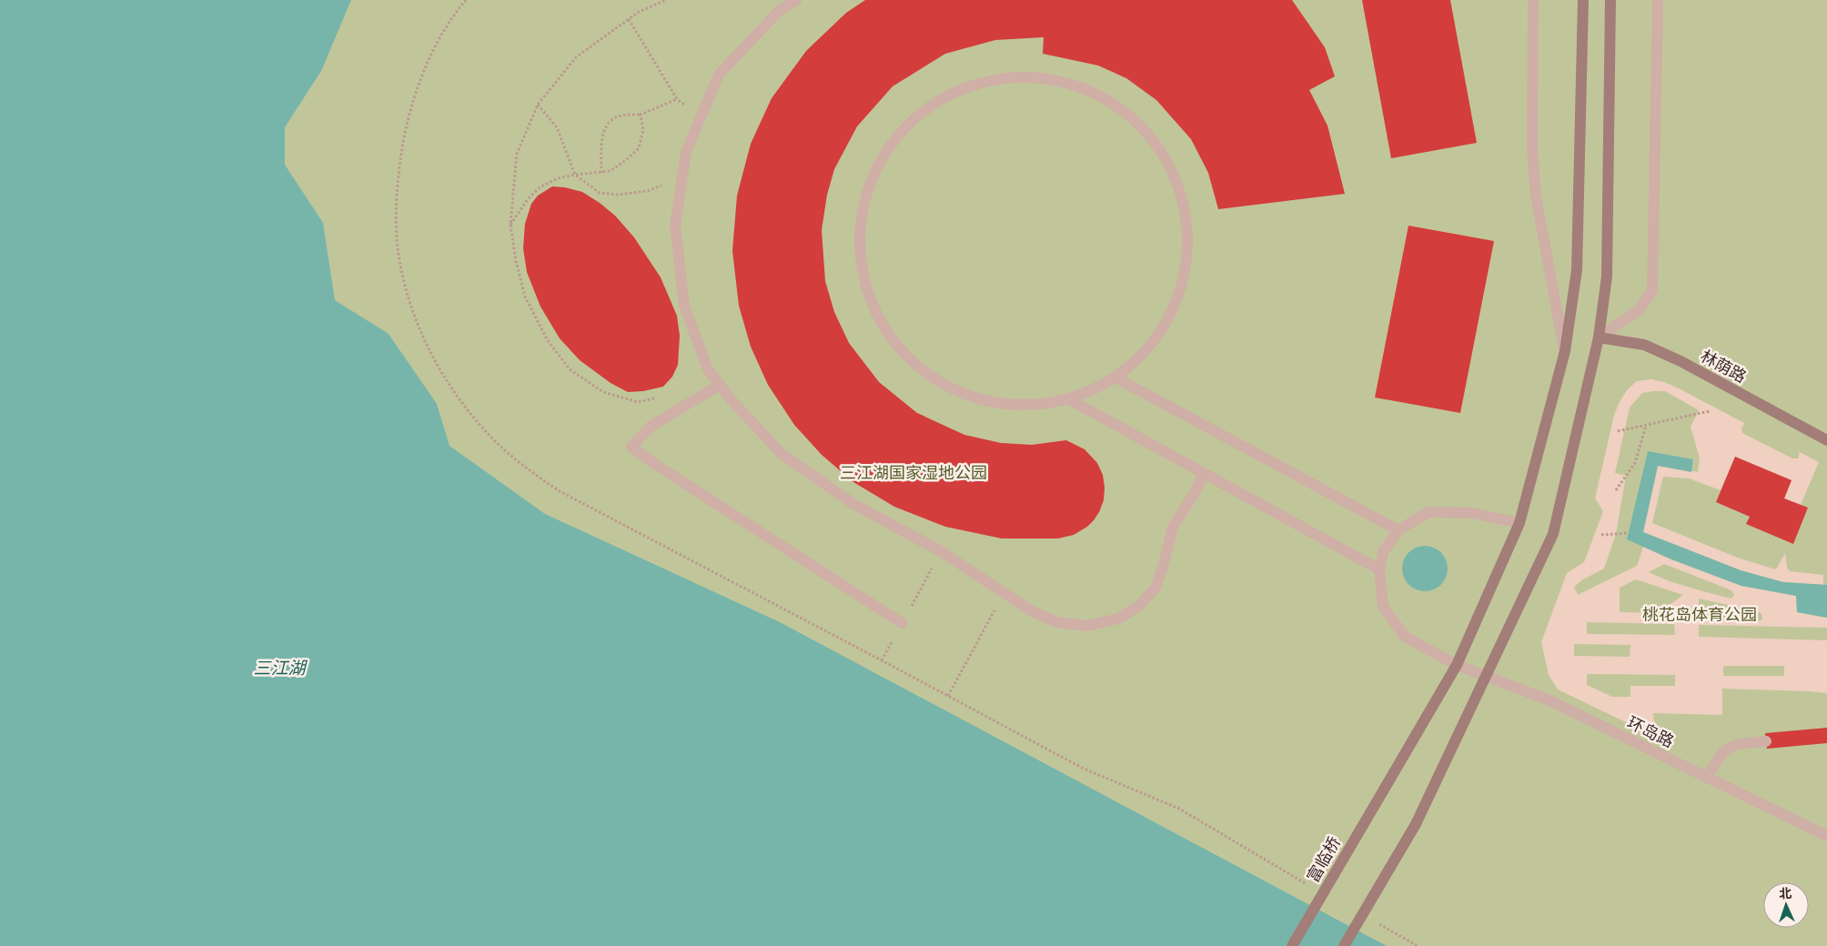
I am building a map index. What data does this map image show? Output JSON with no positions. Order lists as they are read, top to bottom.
{
  "streets": {
    "main road": ["林荫路", "富临桥"],
    "street": ["环岛路"]
  },
  "crossings": [
    ["环岛路", "富临桥"]
  ],
  "water": ["三江湖"],
  "parks": ["三江湖国家湿地公园", "桃花岛体育公园"],
  "north": "top"
}
